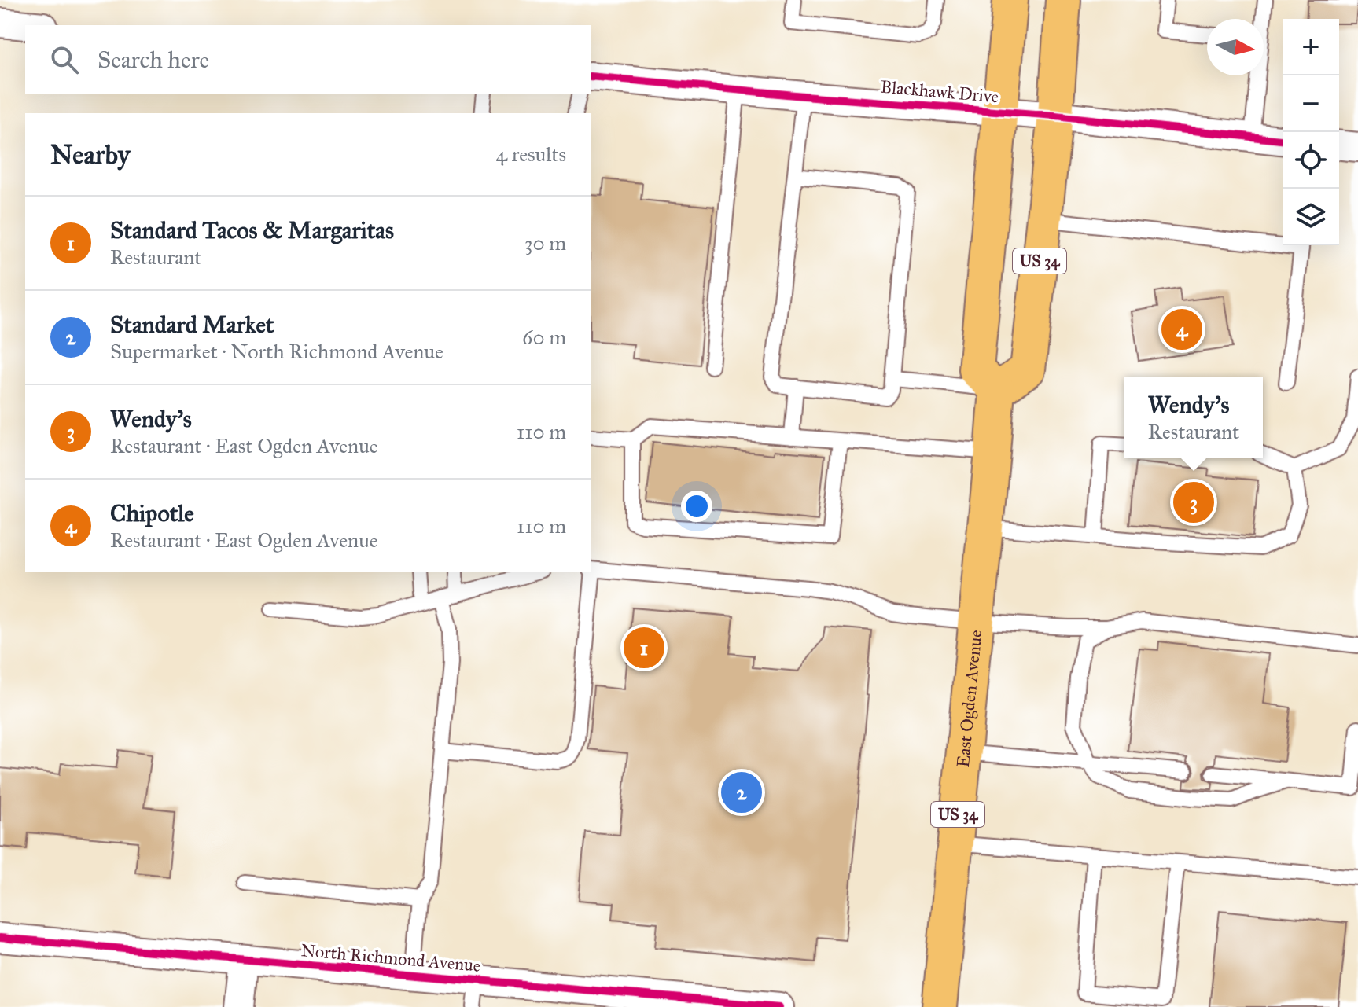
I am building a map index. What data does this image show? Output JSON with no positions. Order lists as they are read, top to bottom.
{
  "streets": {
    "main road": ["US 34", "East Ogden Avenue"],
    "street": ["Blackhawk Drive", "North Richmond Avenue"]
  },
  "crossings": [
    ["Blackhawk Drive", "US 34"],
    ["US 34", "East Ogden Avenue"]
  ],
  "north": "right",
  "page": {
    "map_buttons": ["+", "−"],
    "search": "Search here",
    "heading": ["Nearby", "4 results"],
    "list": [
      {
        "mark": "1",
        "name": "Standard Tacos & Margaritas",
        "note": "Restaurant",
        "value": "30 m"
      },
      {
        "mark": "2",
        "name": "Standard Market",
        "note": "Supermarket · North Richmond Avenue",
        "value": "60 m"
      },
      {
        "mark": "3",
        "name": "Wendy's",
        "note": "Restaurant · East Ogden Avenue",
        "value": "110 m"
      },
      {
        "mark": "4",
        "name": "Chipotle",
        "note": "Restaurant · East Ogden Avenue",
        "value": "110 m"
      }
    ],
    "pins": [
      "4",
      "3",
      "1",
      "2"
    ],
    "popup": ["Wendy's", "Restaurant"]
  }
}
